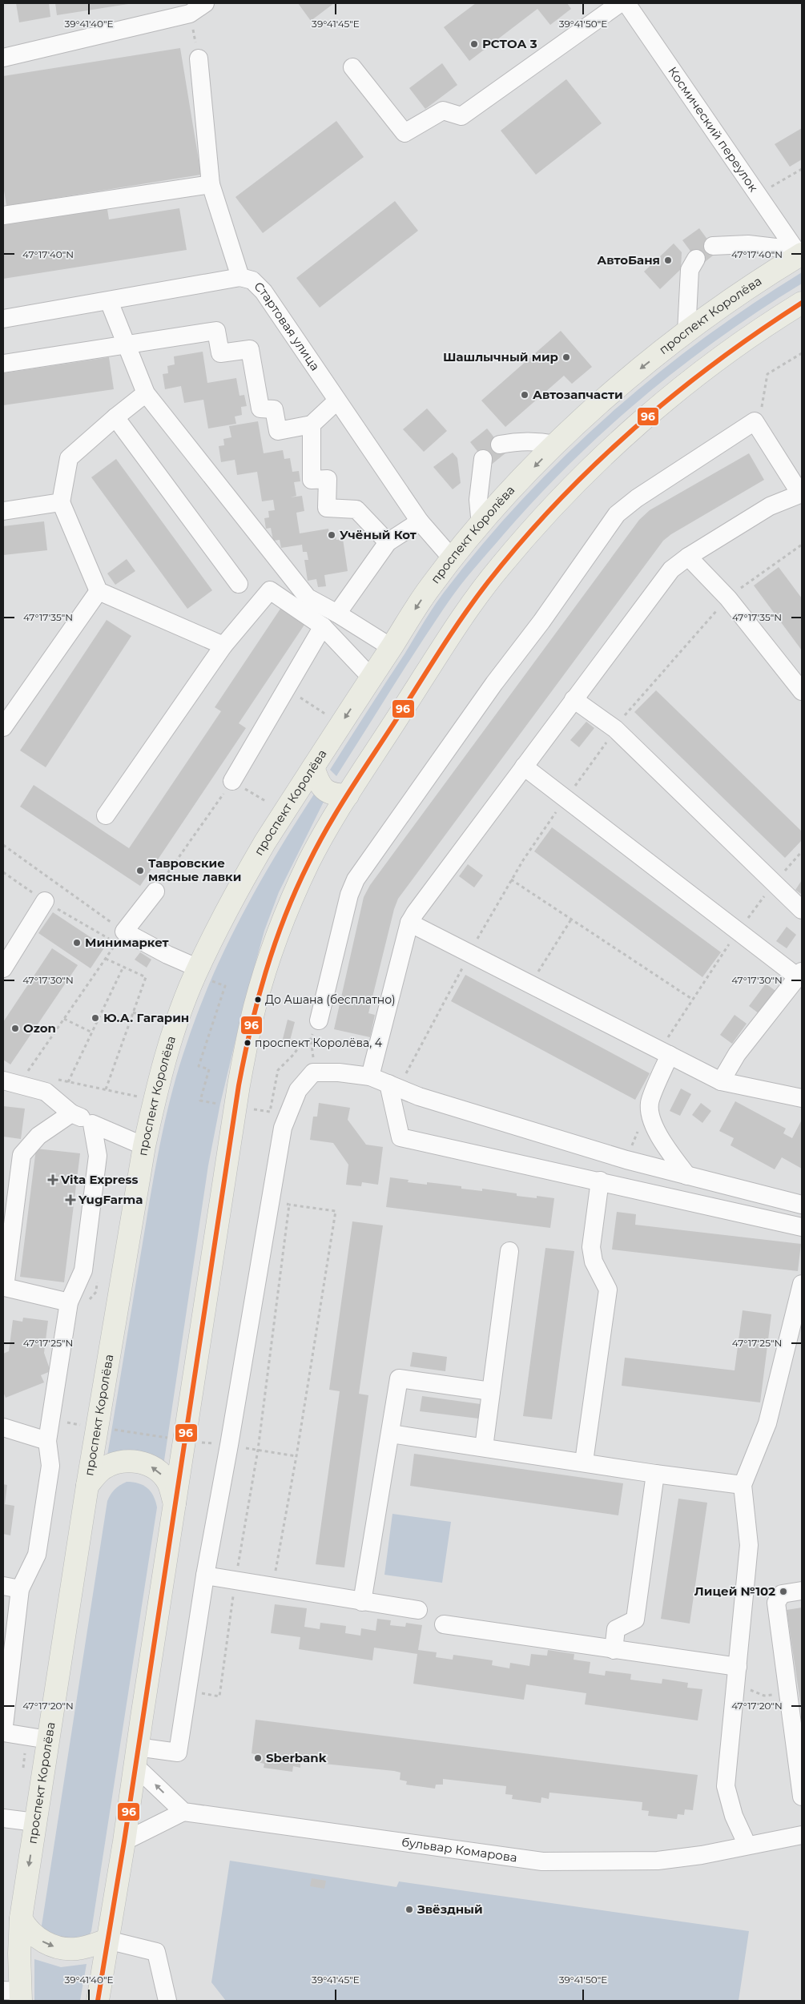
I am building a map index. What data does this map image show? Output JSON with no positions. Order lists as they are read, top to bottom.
{
  "streets": {
    "main road": ["проспект Королёва"],
    "street": ["Космический переулок", "Стартовая улица", "бульвар Комарова"]
  },
  "crossings": [
    ["Космический переулок", "проспект Королёва"],
    ["проспект Королёва", "Стартовая улица"]
  ],
  "places": {
    "other": [
      "РСТОА 3",
      "АвтоБаня",
      "Шашлычный мир",
      "Автозапчасти",
      "Учёный Кот",
      "Тавровские мясные лавки",
      "Минимаркет",
      "До Ашана (бесплатно)",
      "Ю.А. Гагарин",
      "Ozon",
      "проспект Королёва, 4",
      "Лицей №102",
      "Sberbank",
      "Звёздный"
    ],
    "health": ["Vita Express", "YugFarma"]
  },
  "lines": ["transit line 96"],
  "coordinates": [
    "39°41'40\"E",
    "39°41'45\"E",
    "39°41'50\"E",
    "47°17'40\"N",
    "47°17'35\"N",
    "47°17'30\"N",
    "47°17'25\"N",
    "47°17'20\"N"
  ]
}
